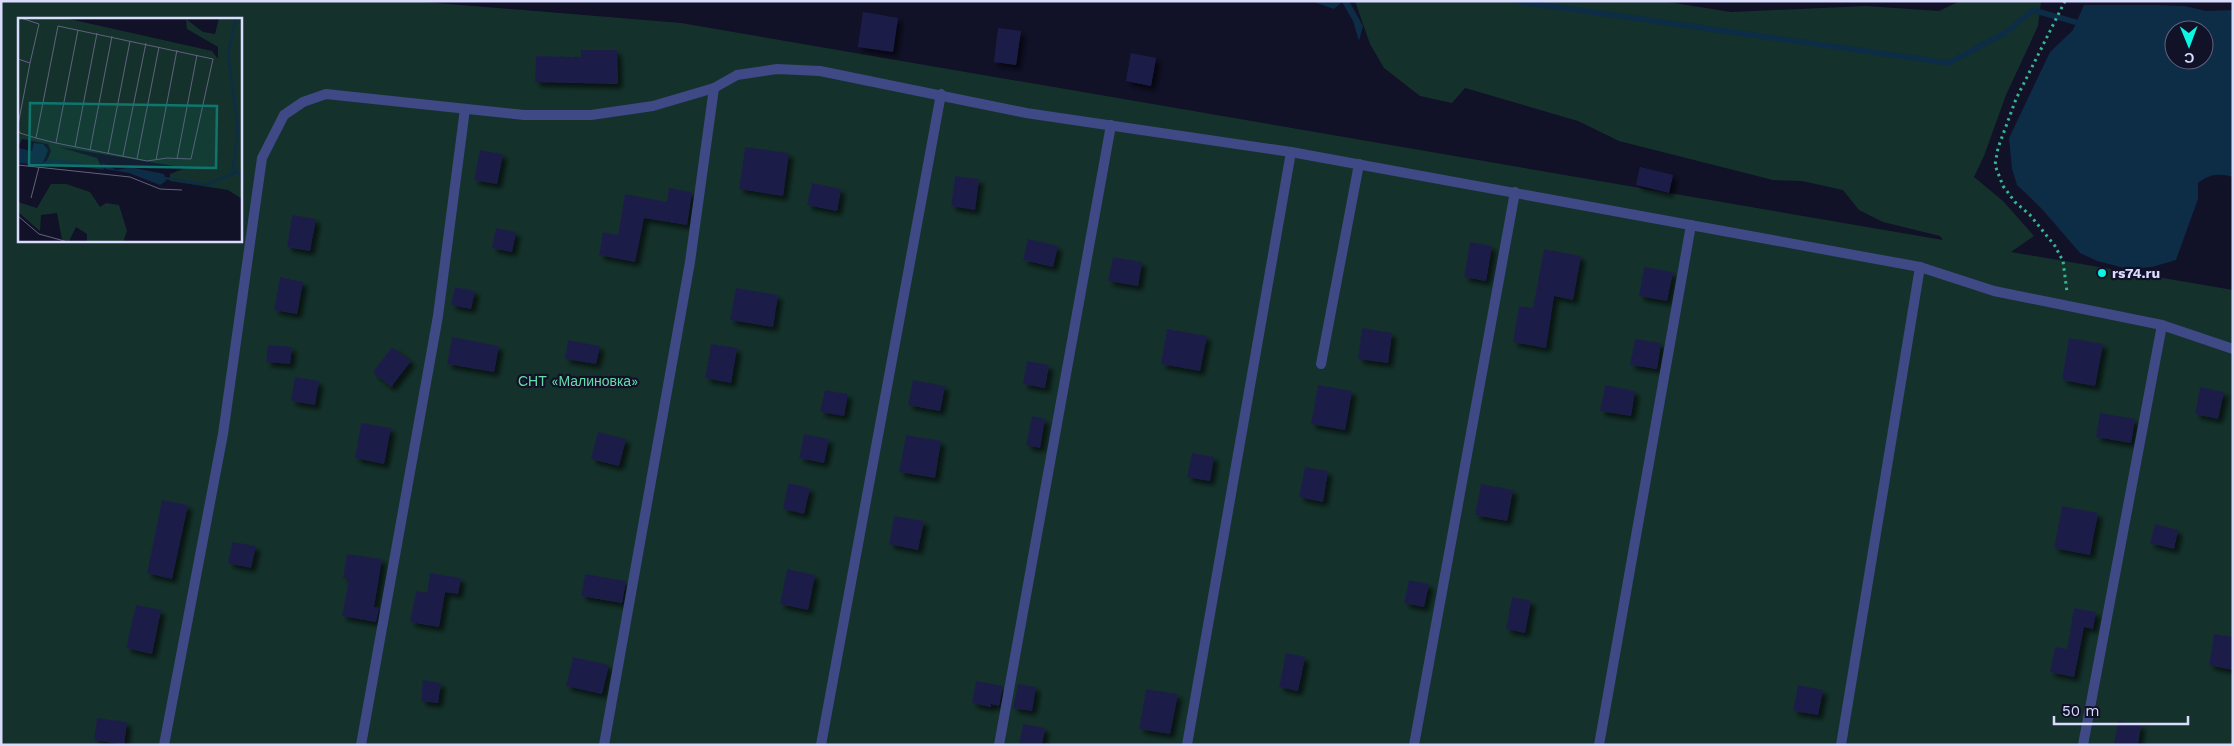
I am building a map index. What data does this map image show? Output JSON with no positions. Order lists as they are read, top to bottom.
{
  "parks": ["СНТ «Малиновка»"],
  "places": ["rs74.ru"],
  "scale_bar": "50 m",
  "north": "bottom"
}
